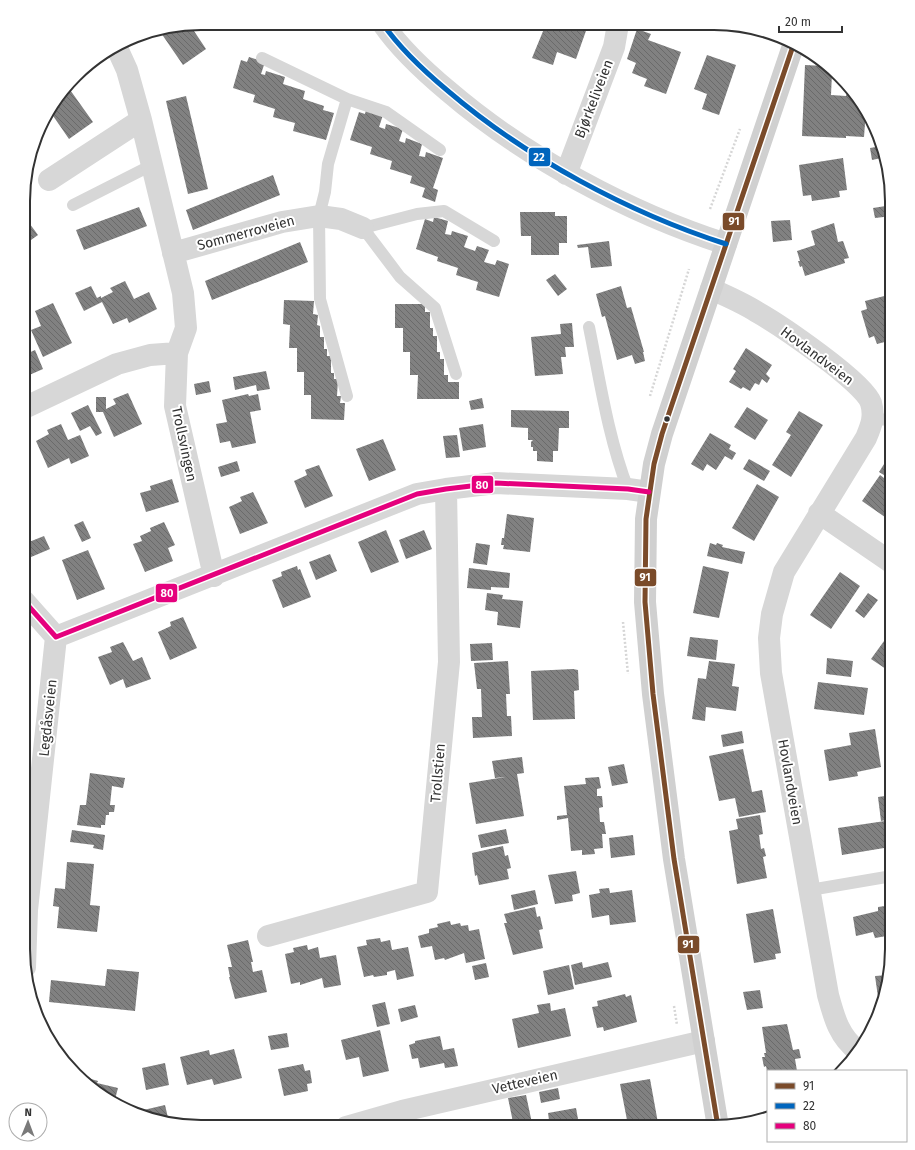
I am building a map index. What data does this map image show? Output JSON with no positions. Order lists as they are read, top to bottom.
{
  "streets": {
    "street": [
      "Bjørkeliveien",
      "Sommerroveien",
      "Hovlandveien",
      "Trollsvingen",
      "Legdåsveien",
      "Trollstien",
      "Vetteveien"
    ]
  },
  "lines": ["transit line 22", "transit line 91", "transit line 80"],
  "legend": ["91", "22", "80"],
  "scale_bar": "20 m",
  "north": "top"
}
